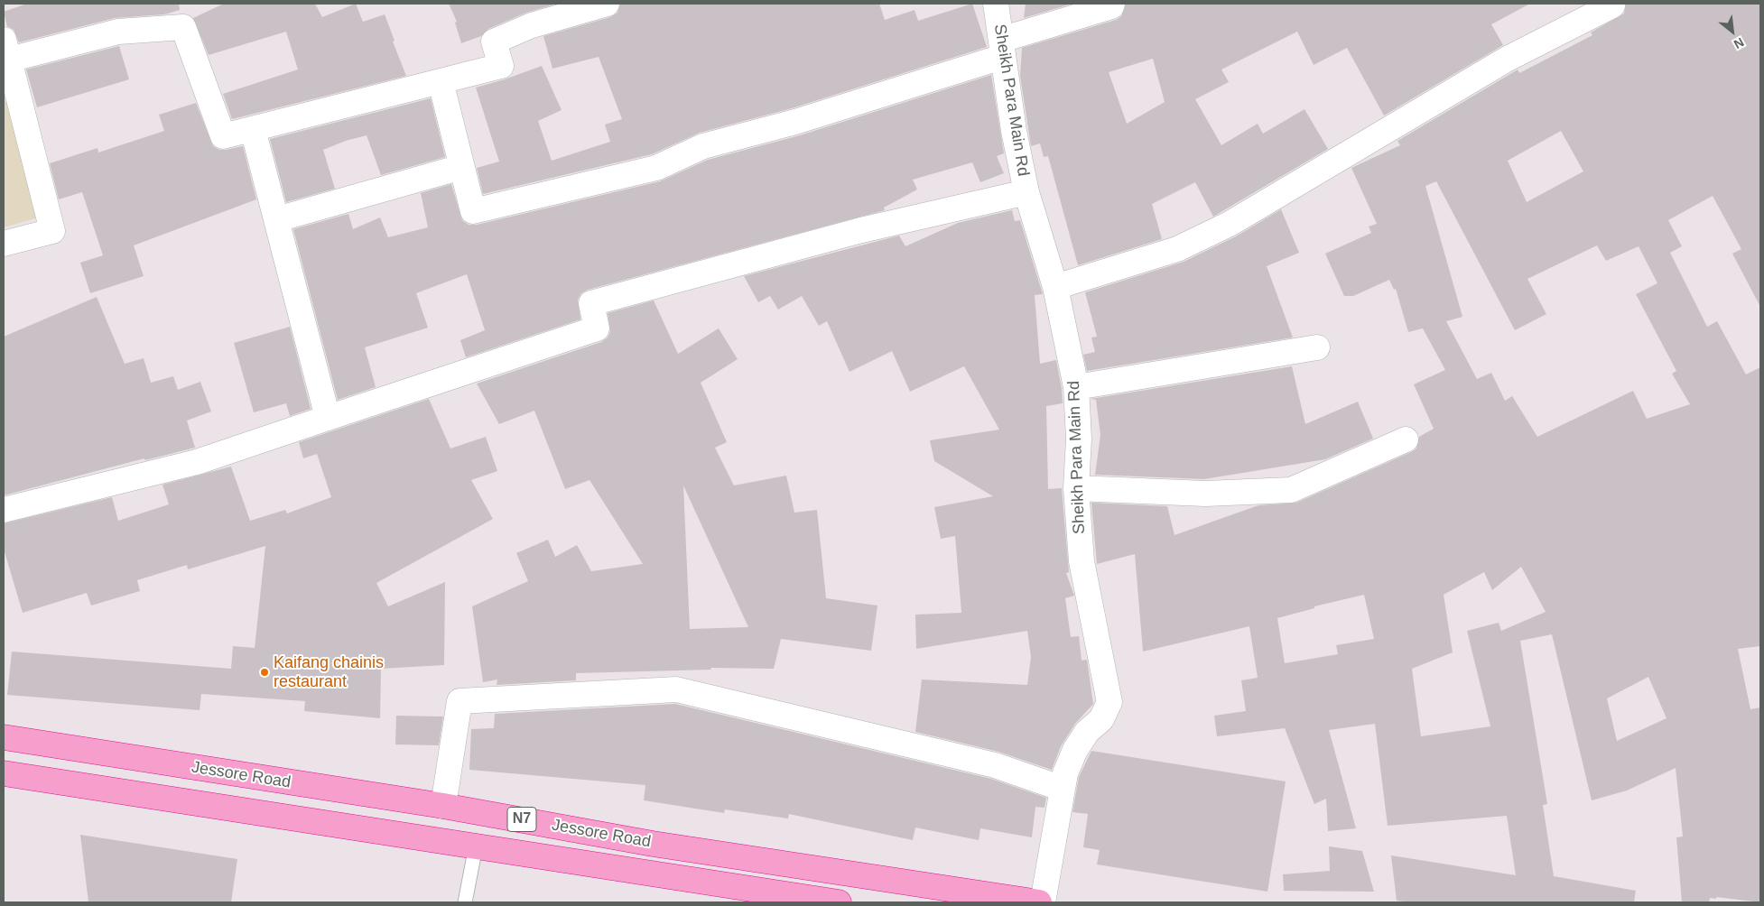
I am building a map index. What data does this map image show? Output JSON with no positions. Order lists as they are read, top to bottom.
{
  "streets": {
    "highway": ["Jessore Road", "N7"],
    "street": ["Sheikh Para Main Rd"]
  },
  "crossings": [
    ["Sheikh Para Main Rd", "Jessore Road"]
  ],
  "places": ["Kaifang chainis restaurant"],
  "north": "bottom right"
}
